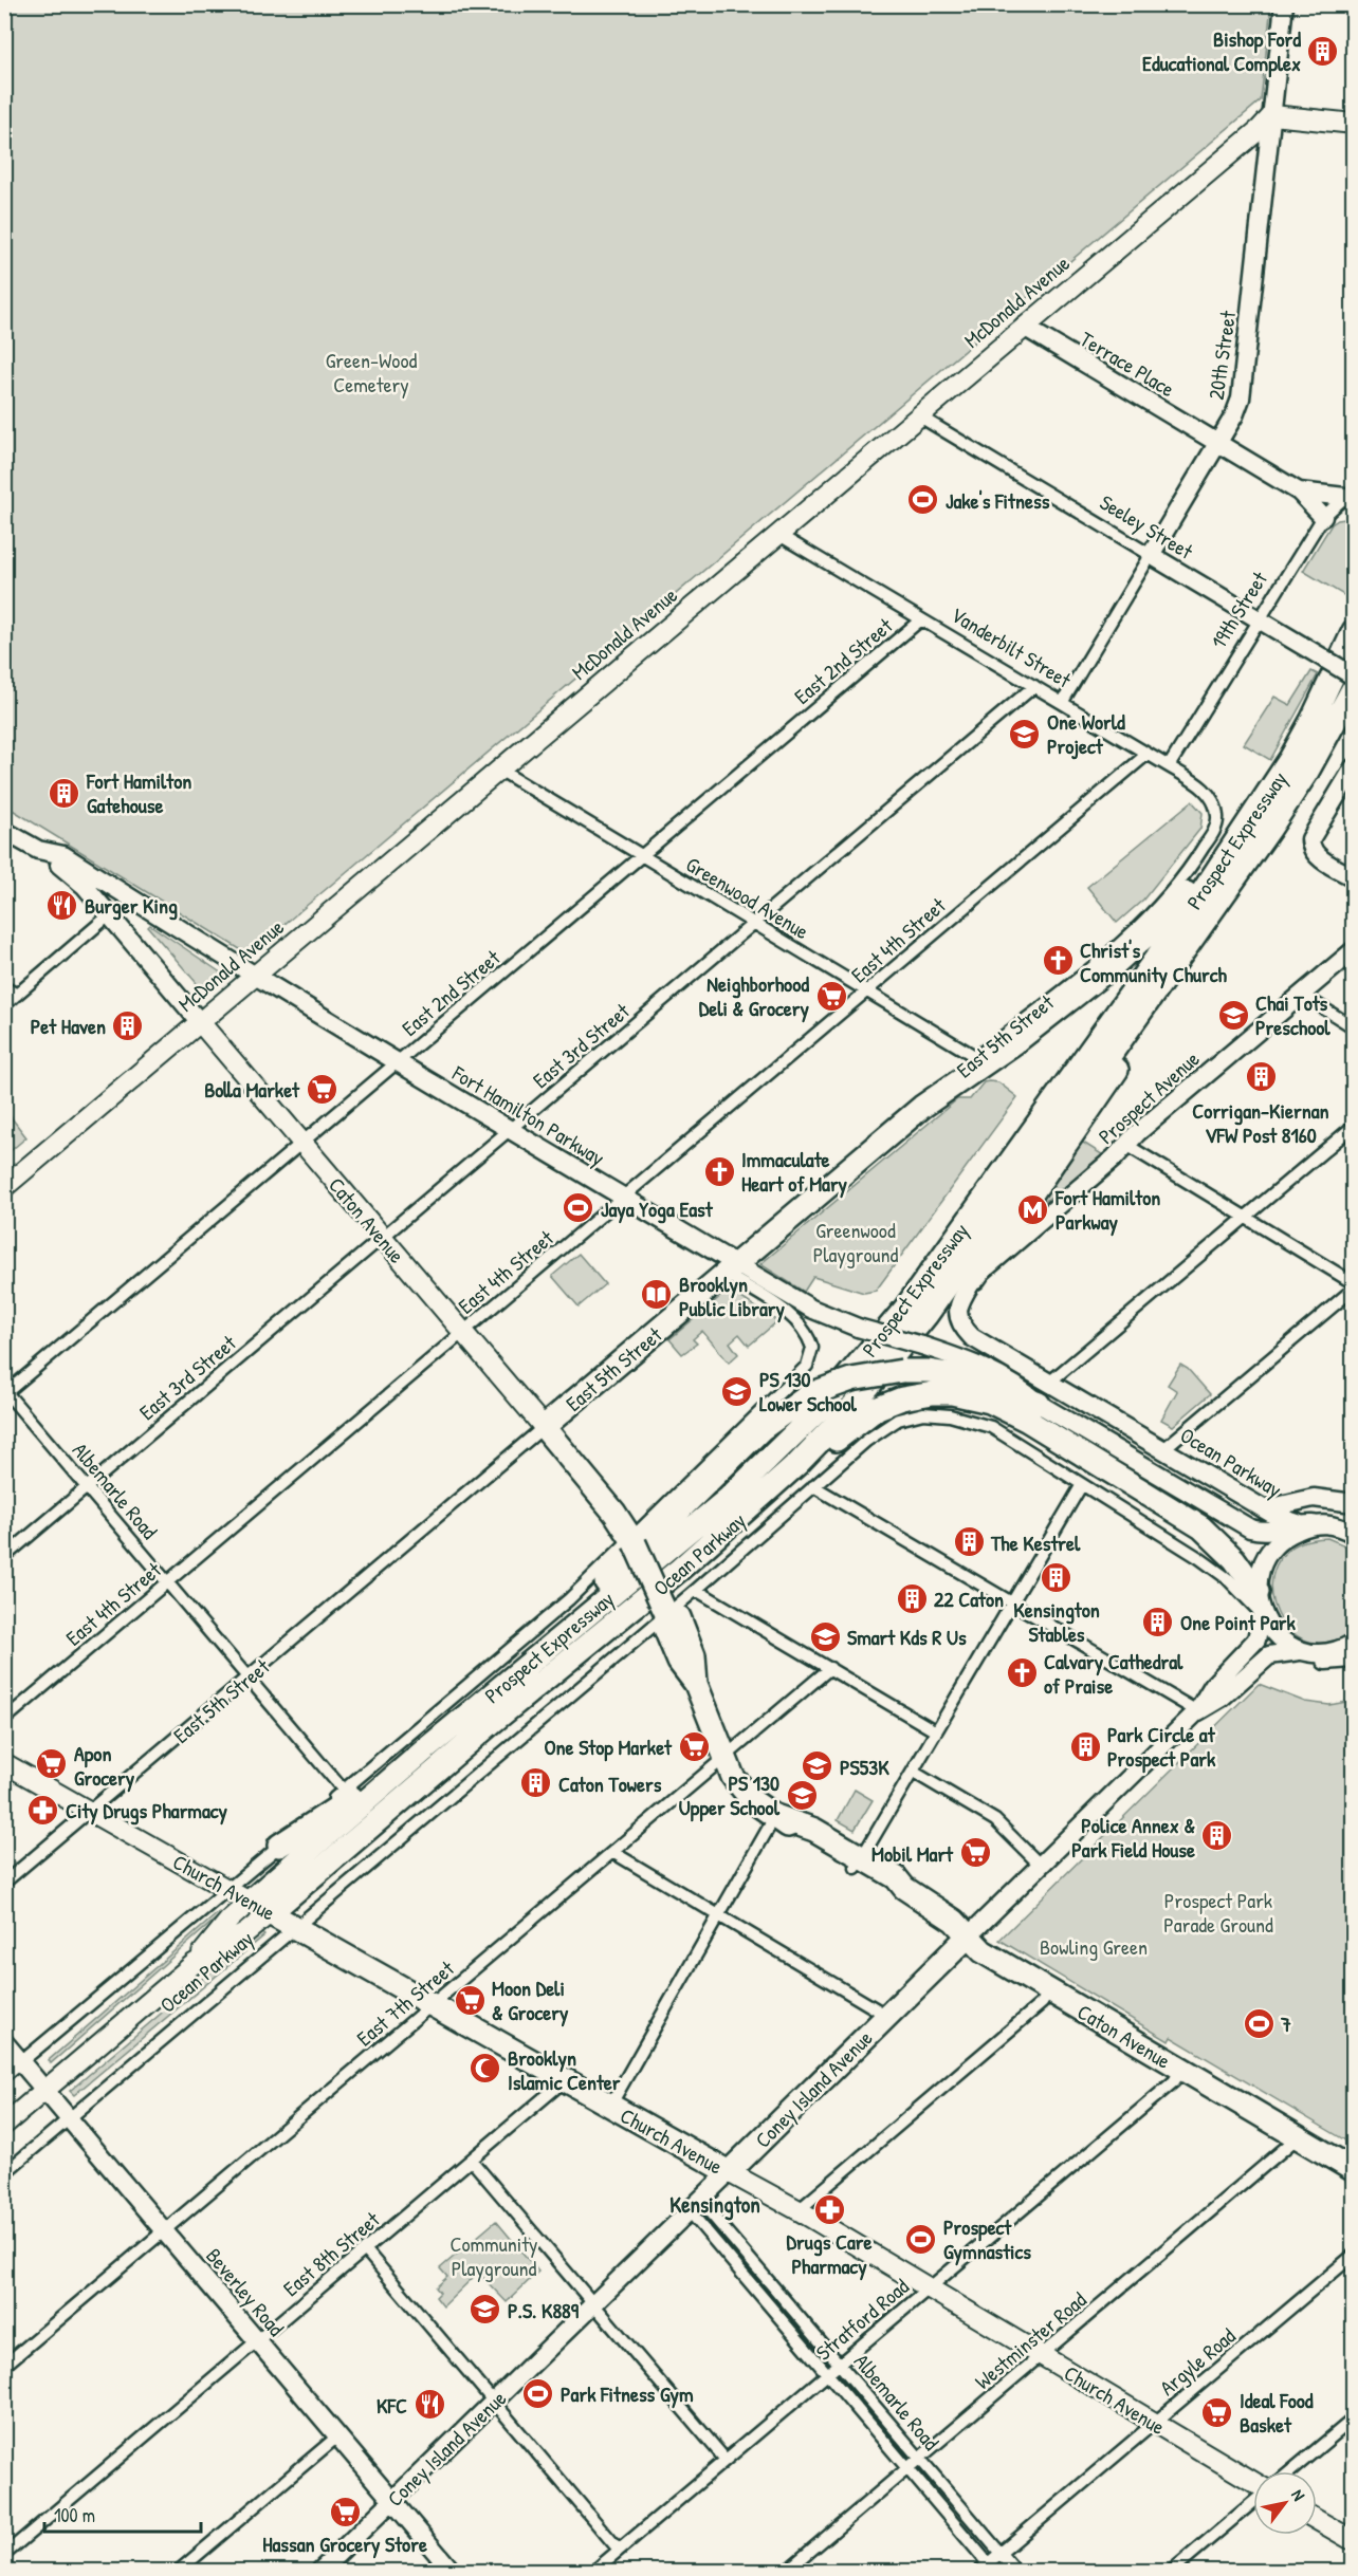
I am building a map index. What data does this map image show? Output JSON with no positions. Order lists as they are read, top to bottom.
{
  "streets": {
    "highway": [
      "Prospect Expressway",
      "East 5th Street",
      "Caton Avenue",
      "Church Avenue",
      "Coney Island Avenue"
    ],
    "main road": [
      "McDonald Avenue",
      "20th Street",
      "Terrace Place",
      "Seeley Street",
      "Prospect Avenue",
      "Fort Hamilton Parkway",
      "Ocean Parkway",
      "Beverley Road"
    ],
    "street": [
      "19th Street",
      "Vanderbilt Street",
      "East 2nd Street",
      "Greenwood Avenue",
      "East 4th Street",
      "East 3rd Street",
      "Albemarle Road",
      "East 7th Street",
      "East 8th Street",
      "Stratford Road",
      "Westminster Road",
      "Argyle Road"
    ]
  },
  "crossings": [
    ["McDonald Avenue", "20th Street"],
    ["McDonald Avenue", "Terrace Place"],
    ["McDonald Avenue", "Seeley Street"],
    ["McDonald Avenue", "Vanderbilt Street"],
    ["McDonald Avenue", "Greenwood Avenue"],
    ["McDonald Avenue", "Fort Hamilton Parkway"],
    ["McDonald Avenue", "Caton Avenue"],
    ["20th Street", "Terrace Place"],
    ["20th Street", "Seeley Street"],
    ["20th Street", "Vanderbilt Street"],
    ["Terrace Place", "19th Street"],
    ["Seeley Street", "19th Street"],
    ["19th Street", "Vanderbilt Street"],
    ["Vanderbilt Street", "East 2nd Street"],
    ["Vanderbilt Street", "East 4th Street"],
    ["Vanderbilt Street", "East 5th Street"],
    ["Vanderbilt Street", "East 3rd Street"],
    ["East 2nd Street", "Greenwood Avenue"],
    ["East 2nd Street", "Fort Hamilton Parkway"],
    ["East 2nd Street", "Caton Avenue"],
    ["East 2nd Street", "Albemarle Road"],
    ["Prospect Expressway", "Ocean Parkway"],
    ["Prospect Expressway", "Church Avenue"],
    ["Greenwood Avenue", "East 4th Street"],
    ["Greenwood Avenue", "East 5th Street"],
    ["Greenwood Avenue", "East 3rd Street"],
    ["East 4th Street", "Fort Hamilton Parkway"],
    ["East 4th Street", "Caton Avenue"],
    ["East 4th Street", "Albemarle Road"],
    ["East 5th Street", "Fort Hamilton Parkway"],
    ["East 5th Street", "Caton Avenue"],
    ["East 5th Street", "Albemarle Road"],
    ["East 5th Street", "Church Avenue"],
    ["East 3rd Street", "Fort Hamilton Parkway"],
    ["East 3rd Street", "Caton Avenue"],
    ["East 3rd Street", "Albemarle Road"],
    ["Prospect Avenue", "Ocean Parkway"],
    ["Fort Hamilton Parkway", "Caton Avenue"],
    ["Fort Hamilton Parkway", "Ocean Parkway"],
    ["Caton Avenue", "Ocean Parkway"],
    ["Caton Avenue", "East 7th Street"],
    ["Caton Avenue", "Coney Island Avenue"],
    ["Caton Avenue", "Stratford Road"],
    ["Caton Avenue", "Westminster Road"],
    ["Ocean Parkway", "Church Avenue"],
    ["Ocean Parkway", "Coney Island Avenue"],
    ["Ocean Parkway", "Beverley Road"],
    ["Albemarle Road", "Coney Island Avenue"],
    ["Albemarle Road", "Stratford Road"],
    ["Albemarle Road", "Westminster Road"],
    ["Albemarle Road", "Argyle Road"],
    ["Church Avenue", "East 7th Street"],
    ["Church Avenue", "Coney Island Avenue"],
    ["Church Avenue", "East 8th Street"],
    ["Church Avenue", "Stratford Road"],
    ["Church Avenue", "Westminster Road"],
    ["Church Avenue", "Argyle Road"],
    ["East 7th Street", "Beverley Road"],
    ["Coney Island Avenue", "Beverley Road"],
    ["East 8th Street", "Beverley Road"]
  ],
  "districts": ["Kensington"],
  "parks": [
    "Green-Wood Cemetery",
    "Greenwood Playground",
    "Prospect Park Parade Ground",
    "Bowling Green",
    "Community Playground"
  ],
  "places": {
    "building": [
      "Bishop Ford Educational Complex",
      "Fort Hamilton Gatehouse",
      "Pet Haven",
      "Corrigan-Kiernan VFW Post 8160",
      "The Kestrel",
      "Kensington Stables",
      "22 Caton",
      "One Point Park",
      "Park Circle at Prospect Park",
      "Caton Towers",
      "Police Annex & Park Field House"
    ],
    "sports": [
      "Jake's Fitness",
      "Jaya Yoga East",
      "7",
      "Prospect Gymnastics",
      "Park Fitness Gym"
    ],
    "school or university": [
      "One World Project",
      "Chai Tots Preschool",
      "PS 130 Lower School",
      "Smart Kds R Us",
      "PS53K",
      "PS 130 Upper School",
      "P.S. K889"
    ],
    "restaurant": ["Burger King", "KFC"],
    "church": ["Christ's Community Church", "Immaculate Heart of Mary", "Calvary Cathedral of Praise"],
    "supermarket": [
      "Neighborhood Deli & Grocery",
      "Bolla Market",
      "One Stop Market",
      "Apon Grocery",
      "Mobil Mart",
      "Moon Deli & Grocery",
      "Ideal Food Basket",
      "Hassan Grocery Store"
    ],
    "metro station": ["Fort Hamilton Parkway"],
    "library": ["Brooklyn Public Library"],
    "pharmacy": ["City Drugs Pharmacy", "Drugs Care Pharmacy"],
    "mosque": ["Brooklyn Islamic Center"]
  },
  "scale_bar": "100 m",
  "north": "top right"
}
